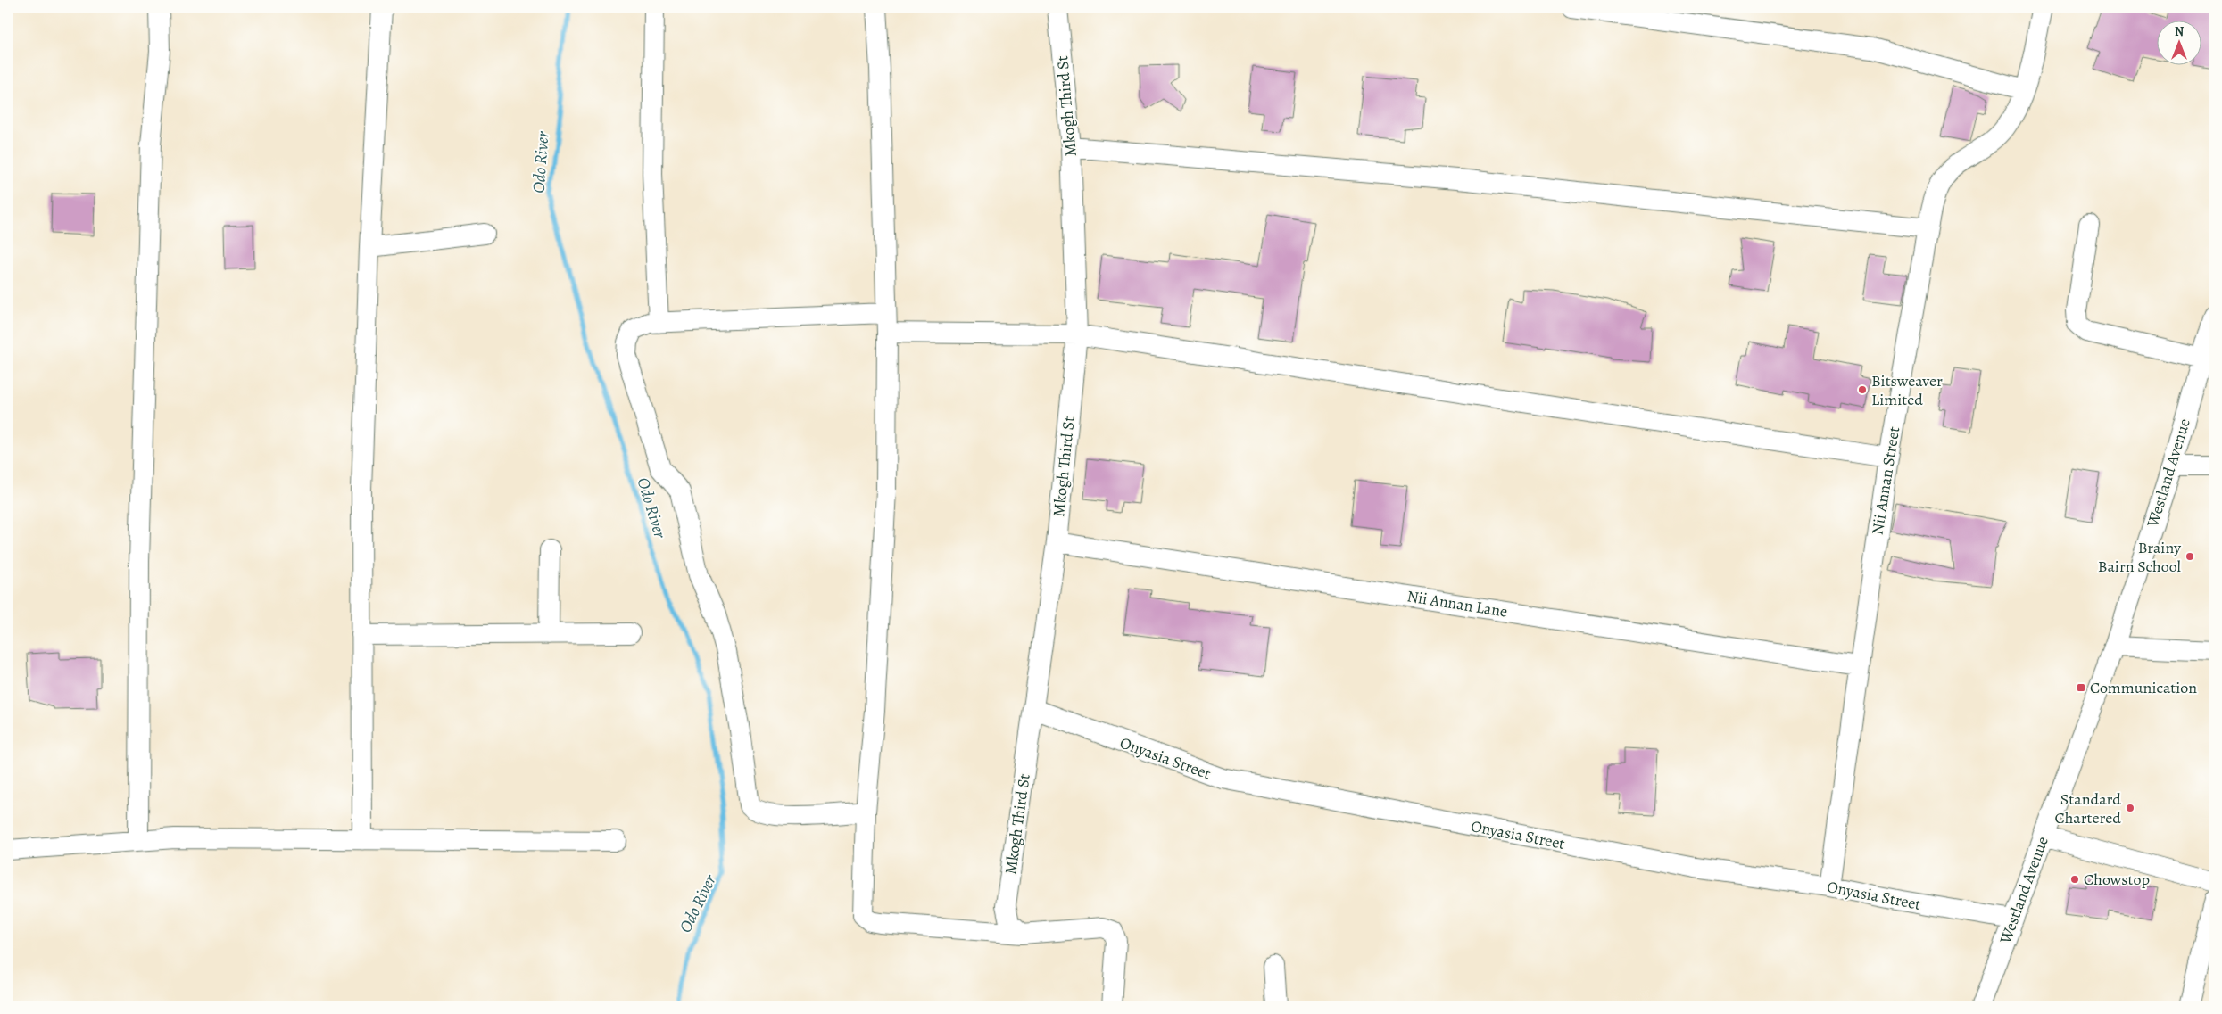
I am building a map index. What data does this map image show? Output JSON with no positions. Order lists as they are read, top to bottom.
{
  "streets": {
    "street": [
      "Mkogh Third St",
      "Westland Avenue",
      "Nii Annan Street",
      "Nii Annan Lane",
      "Onyasia Street"
    ]
  },
  "crossings": [
    ["Mkogh Third St", "Nii Annan Lane"],
    ["Mkogh Third St", "Onyasia Street"],
    ["Westland Avenue", "Onyasia Street"],
    ["Nii Annan Street", "Nii Annan Lane"],
    ["Nii Annan Street", "Onyasia Street"]
  ],
  "water": ["Odo River"],
  "places": {
    "other": [
      "Bitsweaver Limited",
      "Brainy Bairn School",
      "Standard Chartered",
      "Chowstop"
    ],
    "transit": ["Communication"]
  },
  "north": "top"
}
